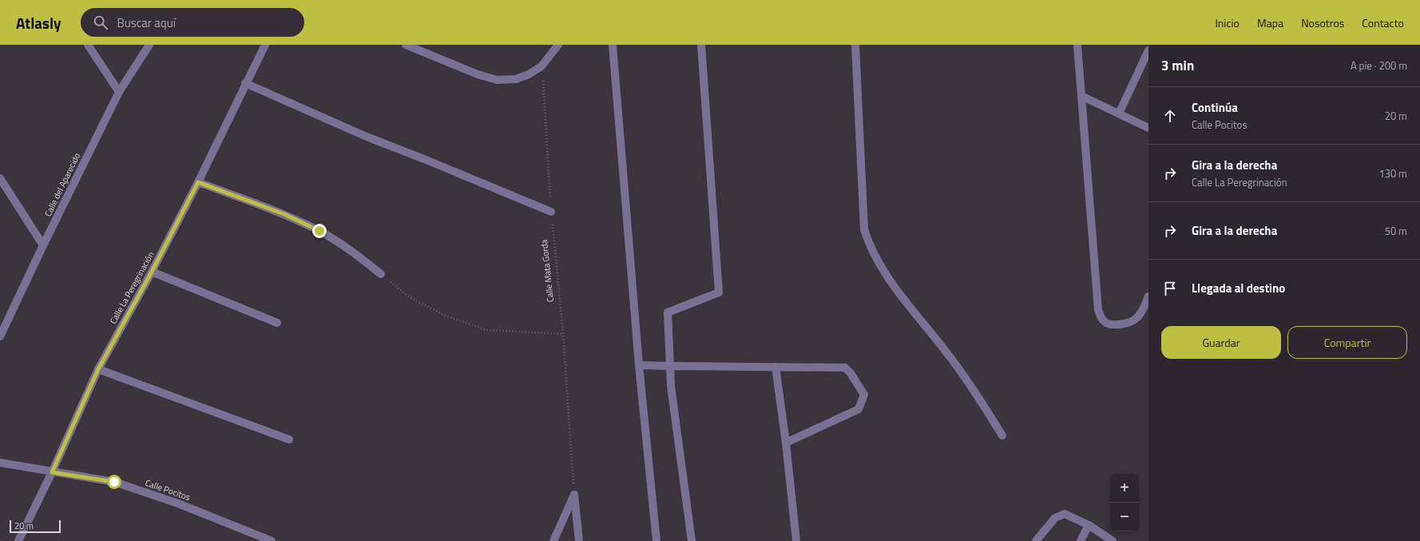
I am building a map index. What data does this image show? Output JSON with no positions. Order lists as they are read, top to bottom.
{
  "streets": {
    "street": ["Calle del Aparecido", "Calle La Peregrinación", "Calle Pocitos"],
    "path": ["Calle Mata Gorda"]
  },
  "crossings": [
    ["Calle La Peregrinación", "Calle Pocitos"]
  ],
  "scale_bar": "20 m",
  "page": {
    "header": "Atlasly",
    "search": "Buscar aquí",
    "nav": [
      "Inicio",
      "Mapa",
      "Nosotros",
      "Contacto"
    ],
    "heading": ["3 min", "A pie · 200 m"],
    "list": [
      ["Continúa", "Calle Pocitos", "20 m"],
      ["Gira a la derecha", "Calle La Peregrinación", "130 m"],
      ["Gira a la derecha", "50 m"],
      "Llegada al destino"
    ],
    "buttons": ["Guardar", "Compartir"],
    "map_buttons": ["+", "−"],
    "scale": "20 m"
  }
}
